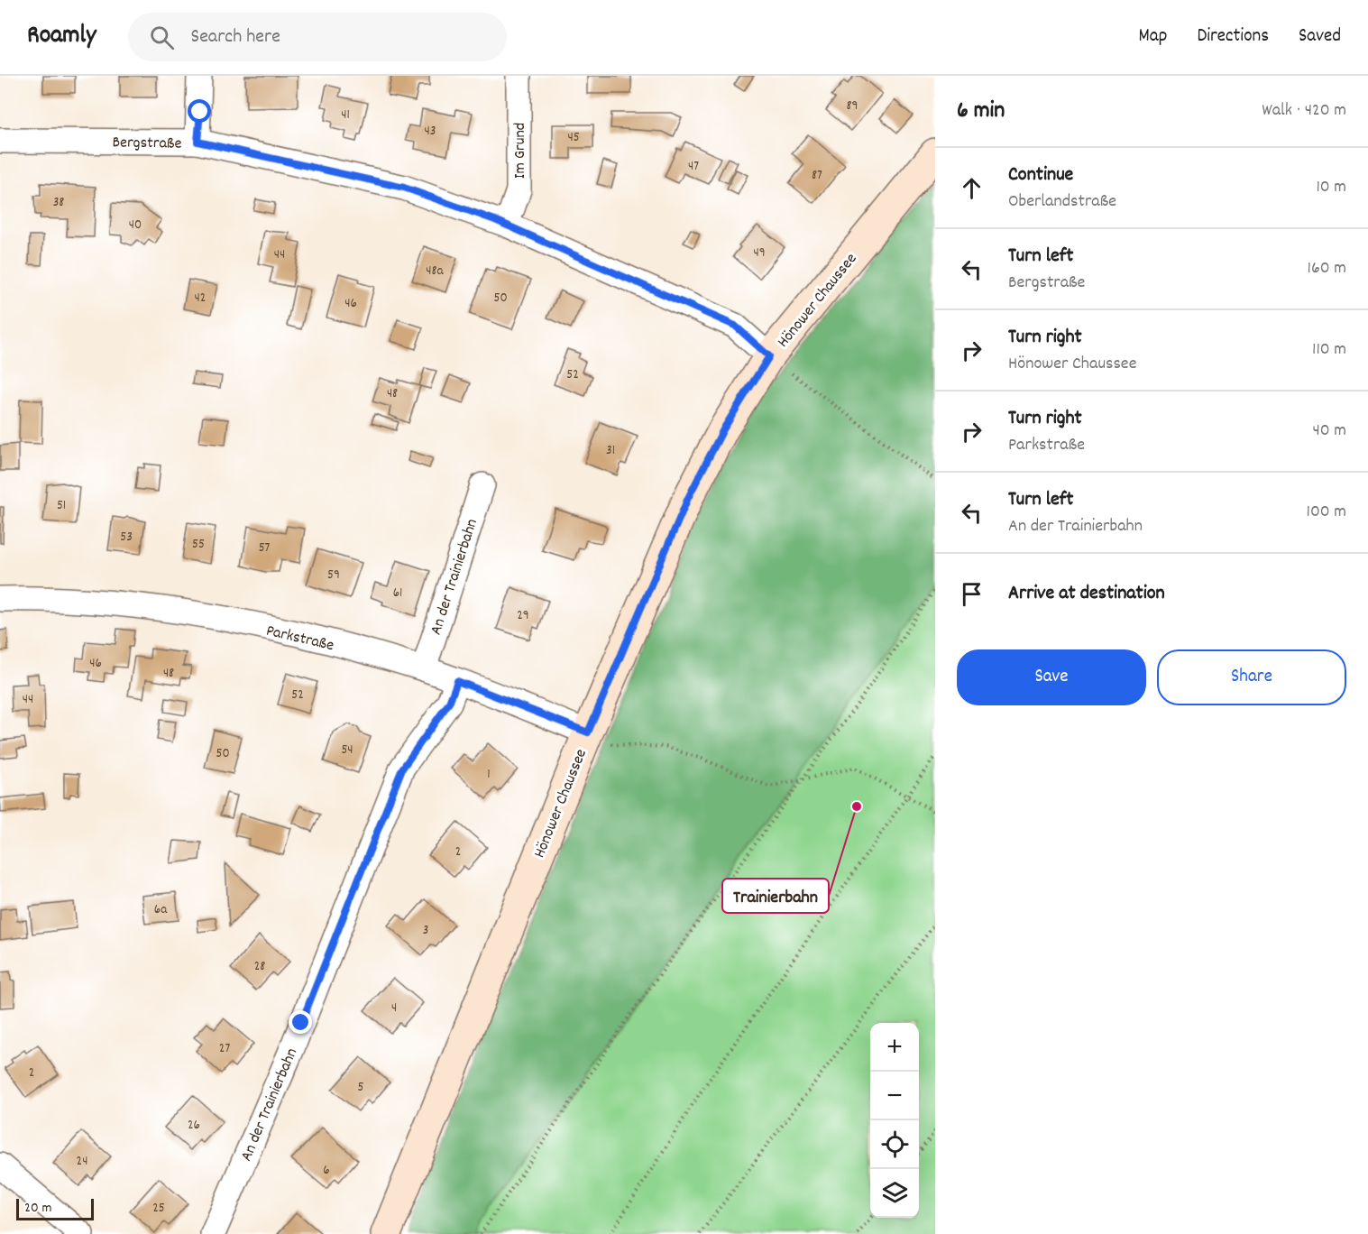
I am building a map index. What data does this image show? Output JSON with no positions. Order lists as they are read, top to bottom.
{
  "streets": {
    "main road": ["Hönower Chaussee"],
    "street": [
      "Bergstraße",
      "Im Grund",
      "An der Trainierbahn",
      "Parkstraße"
    ]
  },
  "crossings": [
    ["Bergstraße", "Im Grund"],
    ["Bergstraße", "Hönower Chaussee"],
    ["Hönower Chaussee", "Parkstraße"],
    ["An der Trainierbahn", "Parkstraße"]
  ],
  "places": ["Trainierbahn"],
  "house_numbers": [
    "89",
    "41",
    "43",
    "45",
    "47",
    "87",
    "38",
    "40",
    "49",
    "44",
    "48a",
    "42",
    "50",
    "46",
    "52",
    "48",
    "31",
    "51",
    "53",
    "55",
    "57",
    "59",
    "61",
    "29",
    "46",
    "48",
    "52",
    "44",
    "54",
    "50",
    "1",
    "2",
    "6a",
    "3",
    "28",
    "4",
    "27",
    "2",
    "5",
    "26",
    "24",
    "6",
    "25"
  ],
  "scale_bar": "20 m",
  "page": {
    "header": "Roamly",
    "search": "Search here",
    "nav": ["Map", "Directions", "Saved"],
    "heading": ["6 min", "Walk · 420 m"],
    "list": [
      ["Continue", "Oberlandstraße", "10 m"],
      ["Turn left", "Bergstraße", "160 m"],
      ["Turn right", "Hönower Chaussee", "110 m"],
      ["Turn right", "Parkstraße", "40 m"],
      ["Turn left", "An der Trainierbahn", "100 m"],
      "Arrive at destination"
    ],
    "buttons": ["Save", "Share"],
    "map_buttons": ["+", "−"],
    "scale": "20 m"
  }
}
